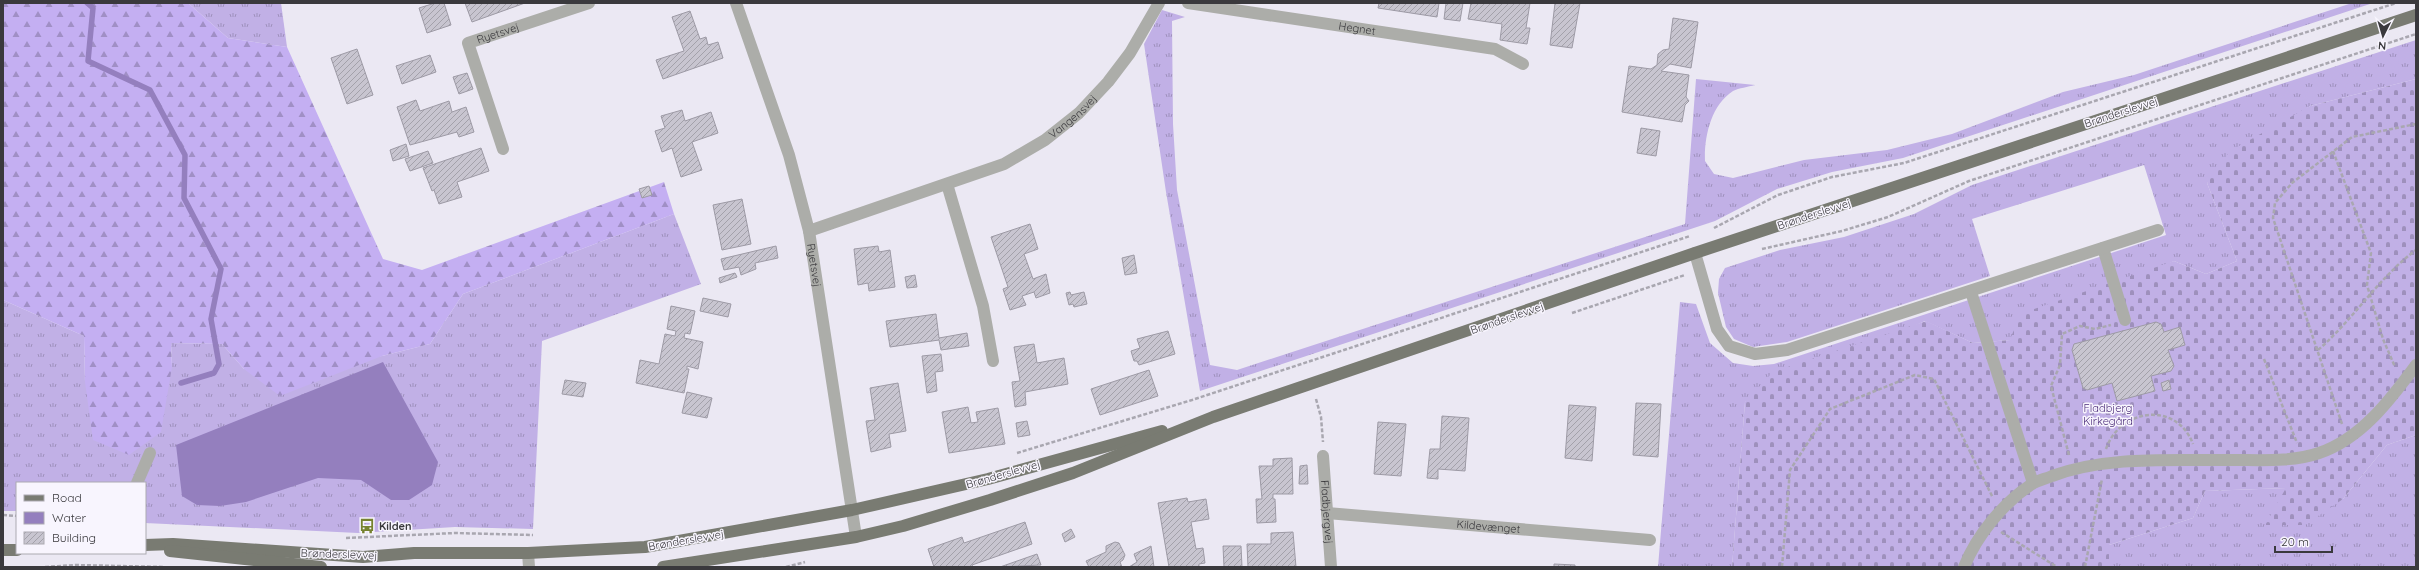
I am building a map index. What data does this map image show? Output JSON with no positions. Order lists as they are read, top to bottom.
{
  "streets": {
    "main road": ["Brønderslevvej"],
    "street": [
      "Hegnet",
      "Ryetsvej",
      "Vangensvej",
      "Fladbjergvej",
      "Kildevænget"
    ]
  },
  "crossings": [
    ["Ryetsvej", "Brønderslevvej"],
    ["Ryetsvej", "Vangensvej"],
    ["Fladbjergvej", "Kildevænget"]
  ],
  "parks": ["Fladbjerg Kirkegård"],
  "places": {
    "bus stop": ["Kilden"]
  },
  "legend": ["Road", "Water", "Building"],
  "scale_bar": "20 m",
  "north": "bottom"
}
